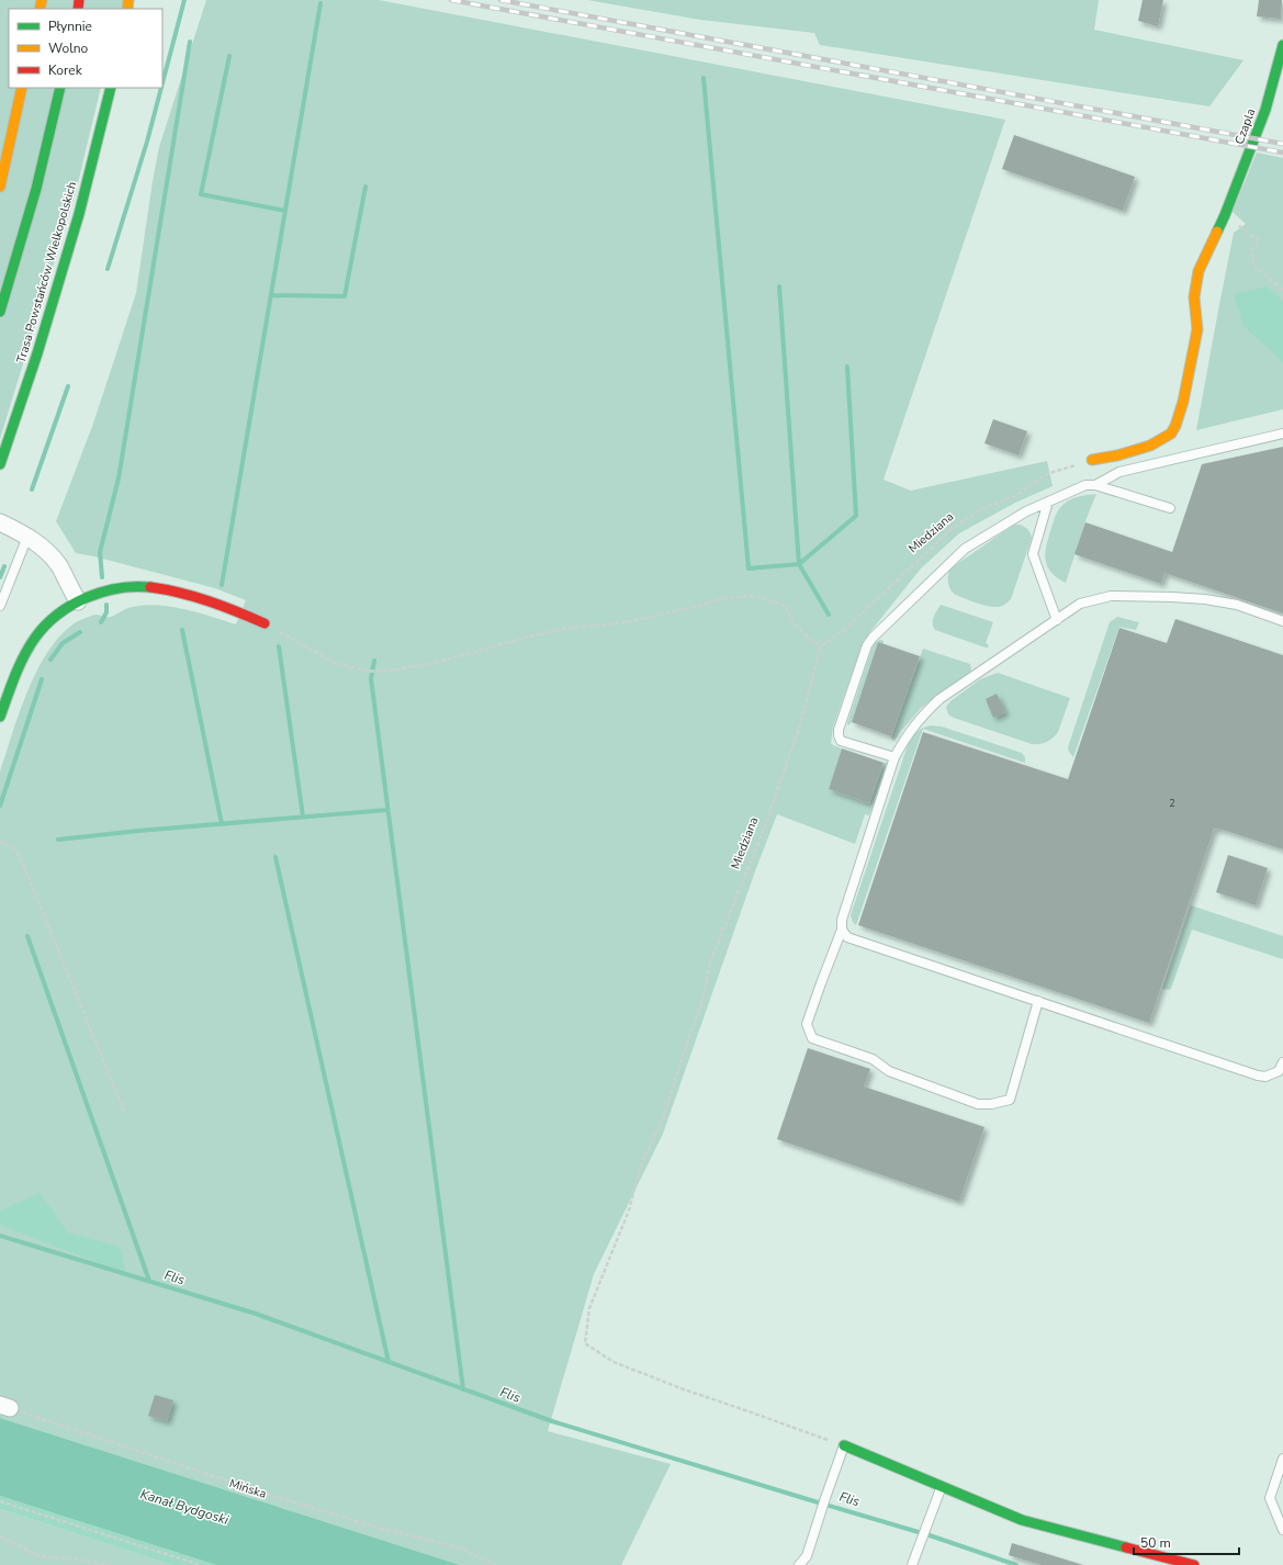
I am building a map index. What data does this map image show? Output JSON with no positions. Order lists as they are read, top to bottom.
{
  "streets": {
    "main road": ["Czapla", "Trasa Powstańców Wielkopolskich"],
    "path": ["Miedziana", "Mińska"]
  },
  "water": ["Flis", "Kanał Bydgoski"],
  "house_numbers": ["2"],
  "legend": ["Płynnie", "Wolno", "Korek"],
  "scale_bar": "50 m"
}
